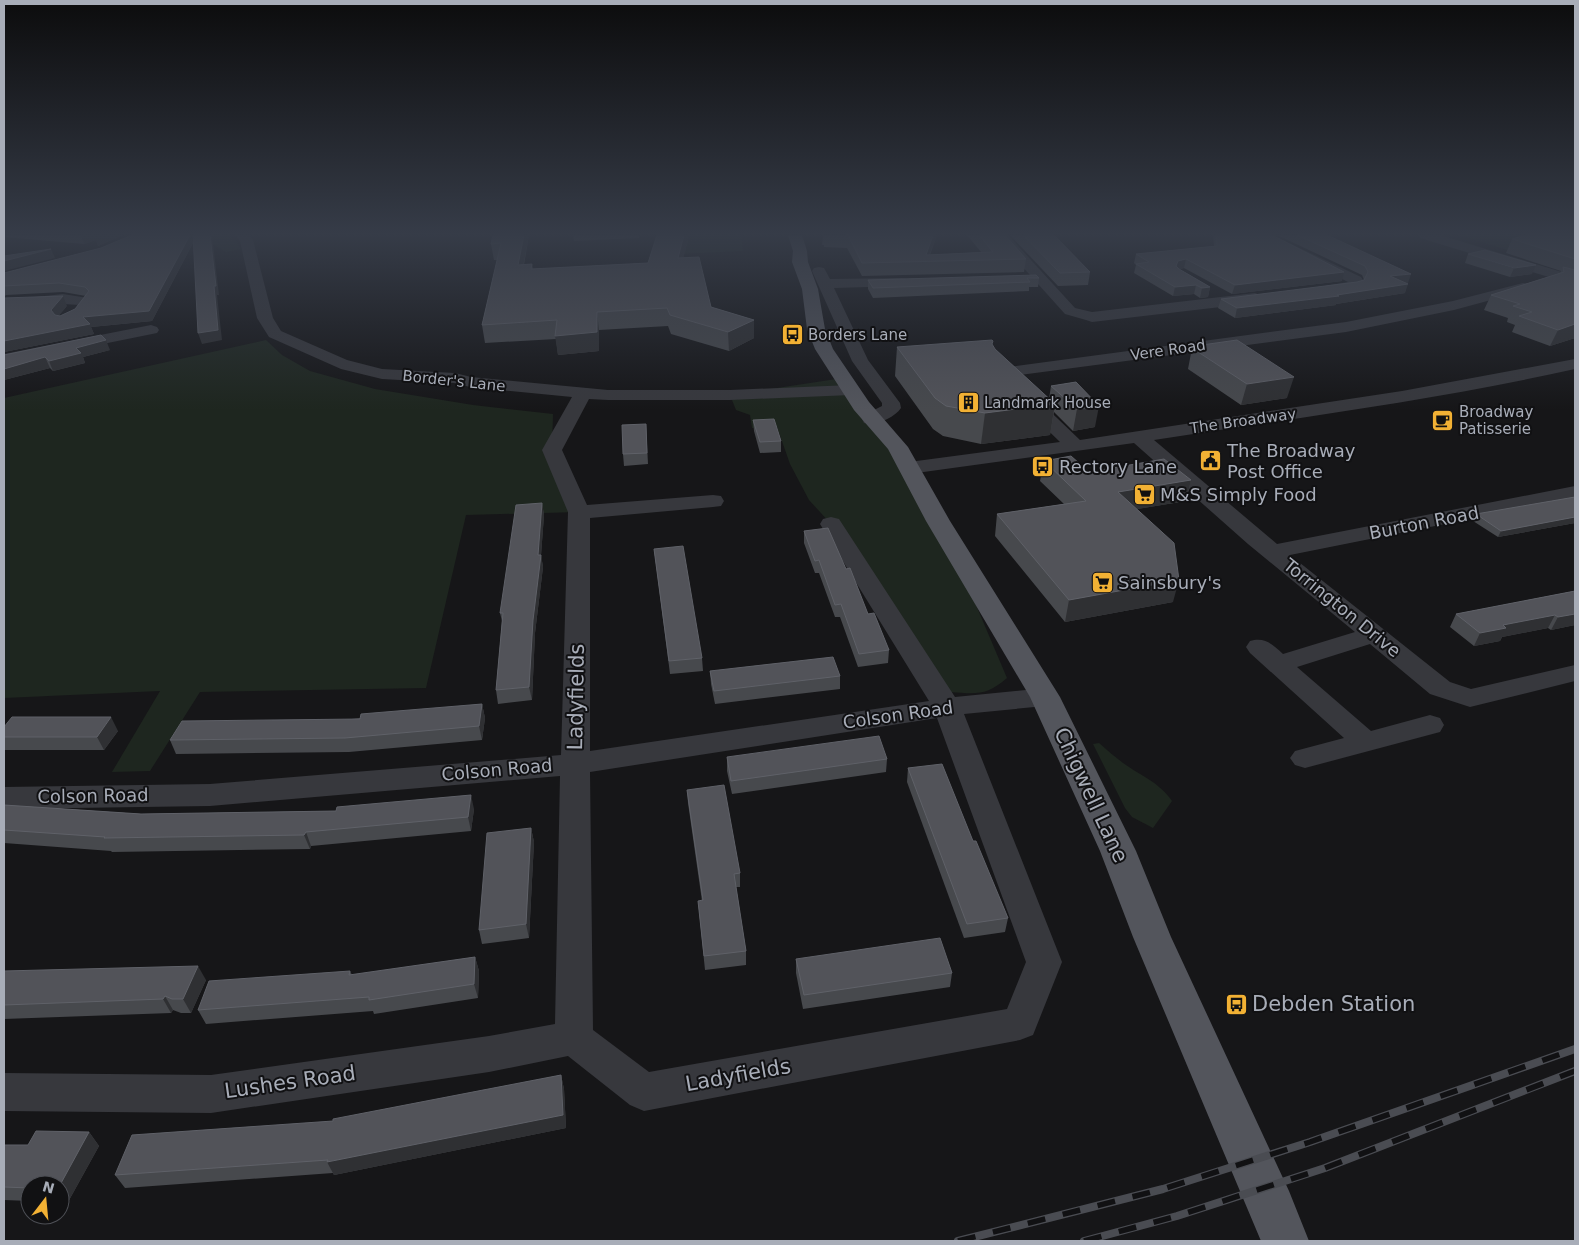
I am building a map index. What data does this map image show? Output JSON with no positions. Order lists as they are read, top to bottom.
{
  "streets": {
    "main road": ["Chigwell Lane"],
    "street": [
      "Vere Road",
      "Border's Lane",
      "The Broadway",
      "Burton Road",
      "Torrington Drive",
      "Ladyfields",
      "Colson Road",
      "Lushes Road"
    ]
  },
  "crossings": [
    ["Vere Road", "The Broadway"],
    ["Border's Lane", "Ladyfields"],
    ["Border's Lane", "Chigwell Lane"],
    ["The Broadway", "Torrington Drive"],
    ["The Broadway", "Chigwell Lane"],
    ["Burton Road", "Torrington Drive"],
    ["Ladyfields", "Colson Road"],
    ["Ladyfields", "Lushes Road"],
    ["Colson Road", "Chigwell Lane"]
  ],
  "places": {
    "bus stop": ["Borders Lane", "Rectory Lane", "Debden Station"],
    "building": ["Landmark House"],
    "cafe": ["Broadway Patisserie"],
    "public building": ["The Broadway Post Office"],
    "supermarket": ["M&S Simply Food", "Sainsbury's"]
  },
  "north": "top"
}
